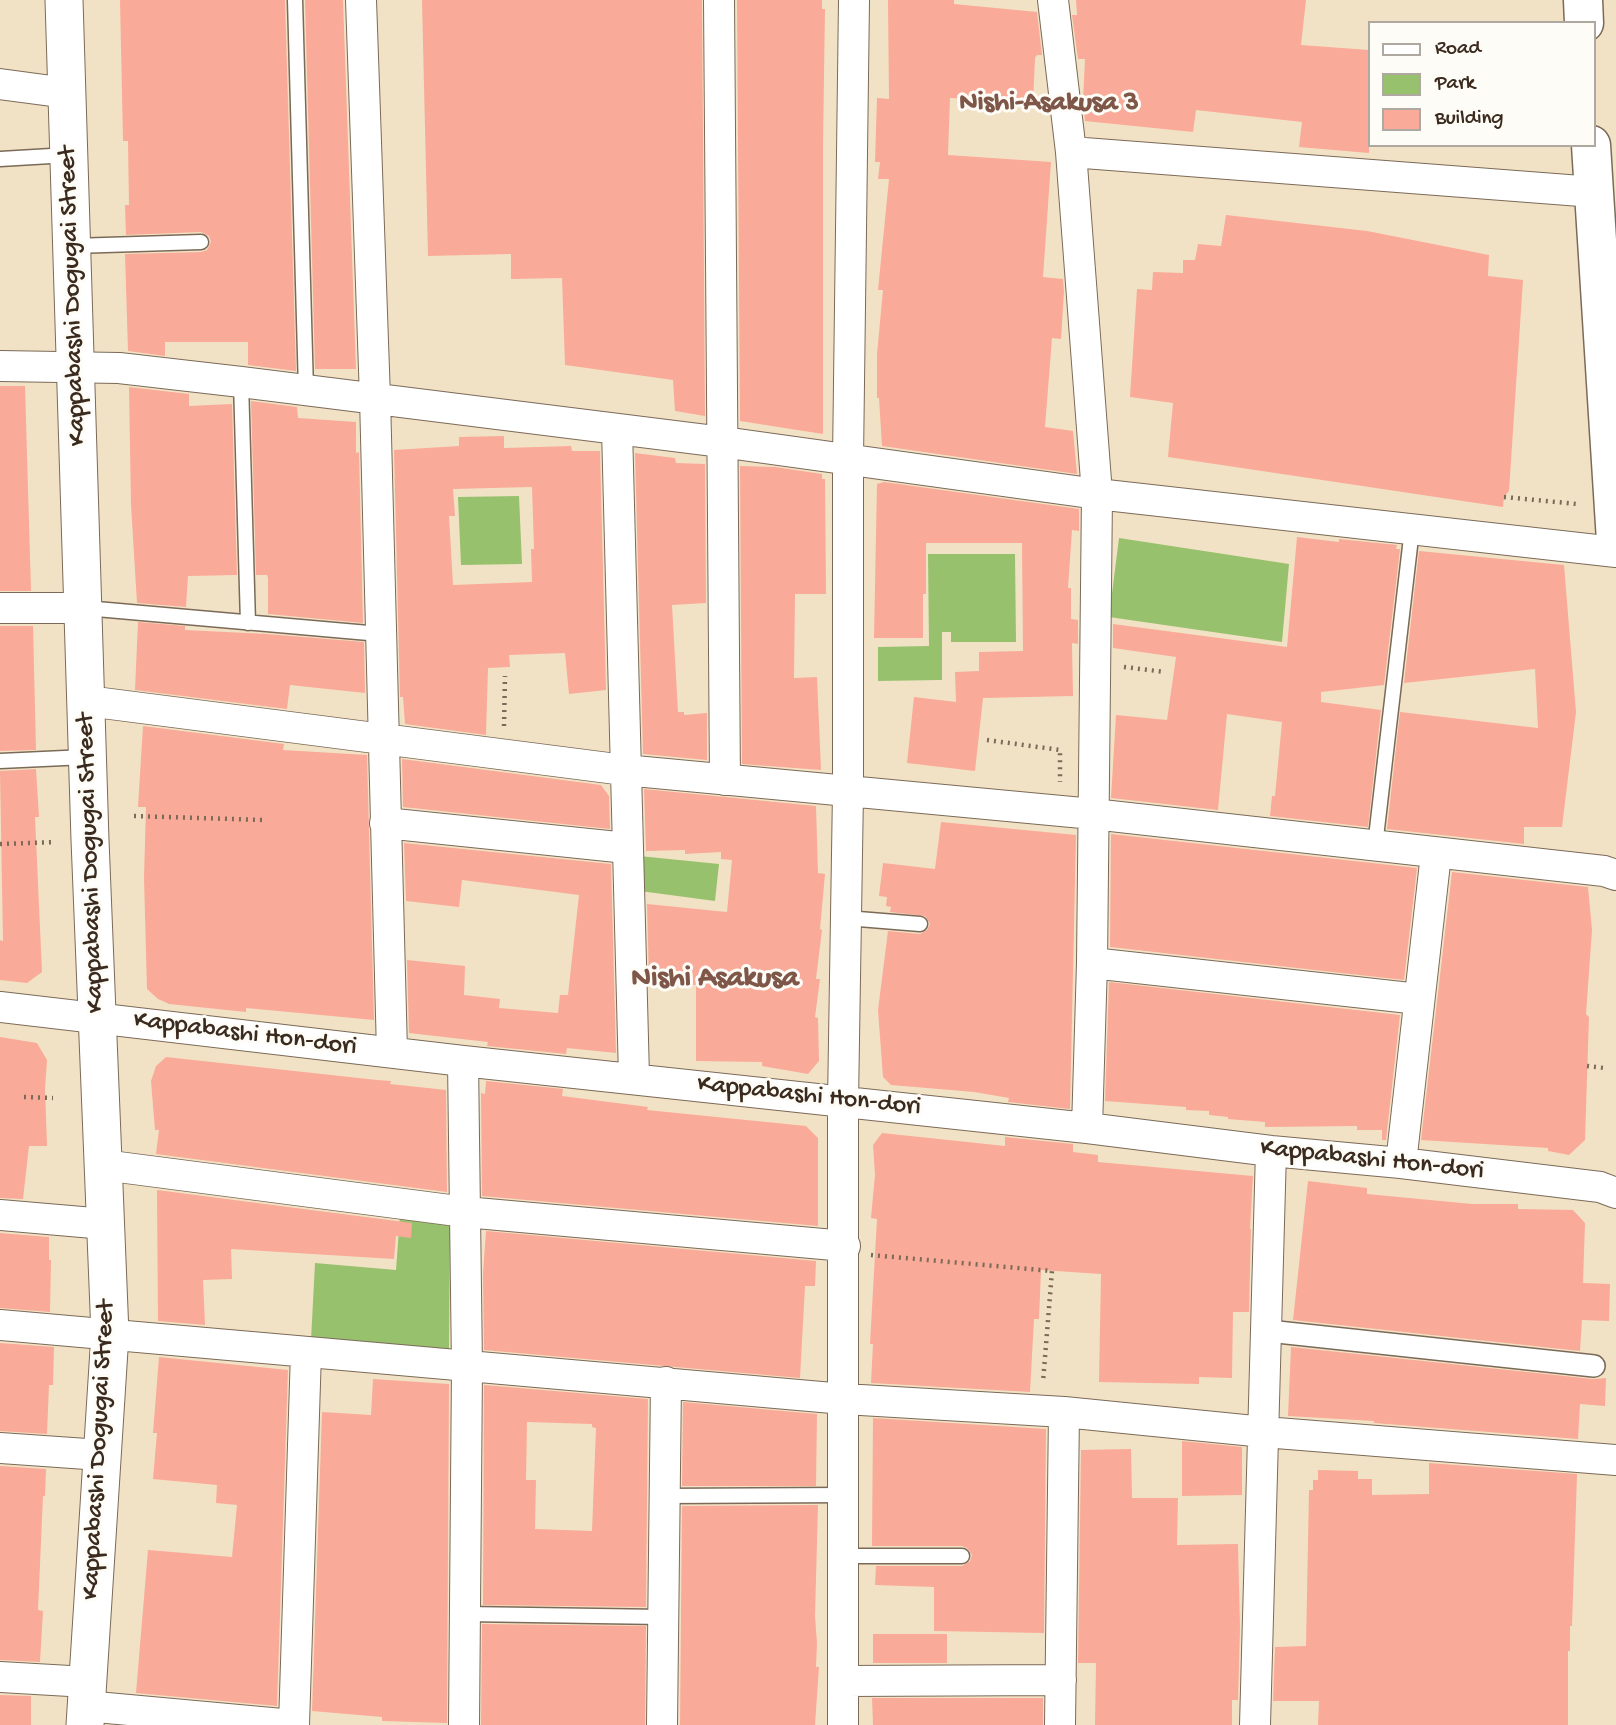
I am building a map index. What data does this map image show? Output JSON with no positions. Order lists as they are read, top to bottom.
{
  "streets": {
    "street": ["Kappabashi Dogugai Street", "Kappabashi Hon-dori"]
  },
  "crossings": [
    ["Kappabashi Dogugai Street", "Kappabashi Hon-dori"]
  ],
  "districts": ["Nishi-Asakusa 3", "Nishi Asakusa"],
  "legend": ["Road", "Park", "Building"]
}
